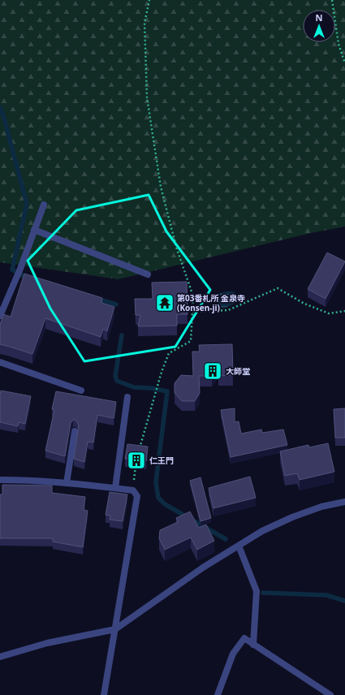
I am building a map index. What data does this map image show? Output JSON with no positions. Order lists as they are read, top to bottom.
{
  "places": {
    "temple": ["第03番札所 金泉寺 (Konsen-ji)"],
    "building": ["大師堂", "仁王門"]
  },
  "north": "top"
}
